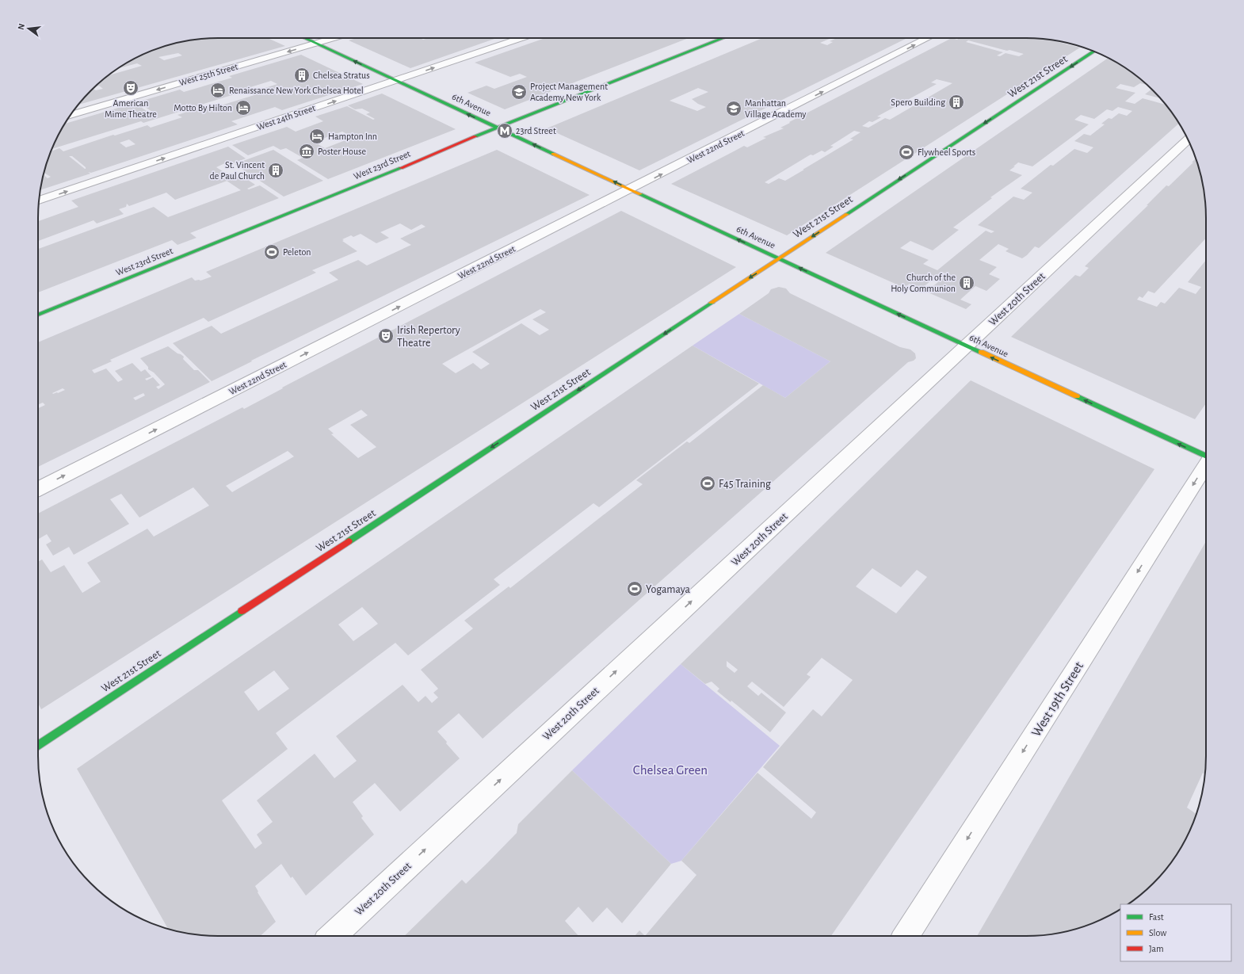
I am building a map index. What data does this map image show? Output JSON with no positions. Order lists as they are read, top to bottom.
{
  "streets": {
    "main road": ["West 21st Street", "6th Avenue", "West 23rd Street"],
    "street": [
      "West 25th Street",
      "West 24th Street",
      "West 22nd Street",
      "West 20th Street",
      "West 19th Street"
    ]
  },
  "crossings": [
    ["West 25th Street", "6th Avenue"],
    ["West 21st Street", "6th Avenue"],
    ["6th Avenue", "West 24th Street"],
    ["6th Avenue", "West 22nd Street"],
    ["6th Avenue", "West 23rd Street"],
    ["6th Avenue", "West 20th Street"]
  ],
  "one_way": [
    "West 25th Street",
    "West 21st Street",
    "6th Avenue",
    "West 24th Street",
    "West 22nd Street",
    "West 20th Street",
    "West 19th Street"
  ],
  "parks": ["Chelsea Green"],
  "places": {
    "building": [
      "Chelsea Stratus",
      "Spero Building",
      "St. Vincent de Paul Church",
      "Church of the Holy Communion"
    ],
    "theatre": ["American Mime Theatre", "Irish Repertory Theatre"],
    "hotel": ["Renaissance New York Chelsea Hotel", "Motto By Hilton", "Hampton Inn"],
    "school or university": ["Project Management Academy New York", "Manhattan Village Academy"],
    "metro station": ["23rd Street"],
    "museum": ["Poster House"],
    "sports": [
      "Flywheel Sports",
      "Peleton",
      "F45 Training",
      "Yogamaya"
    ]
  },
  "legend": ["Fast", "Slow", "Jam"],
  "north": "left"
}
